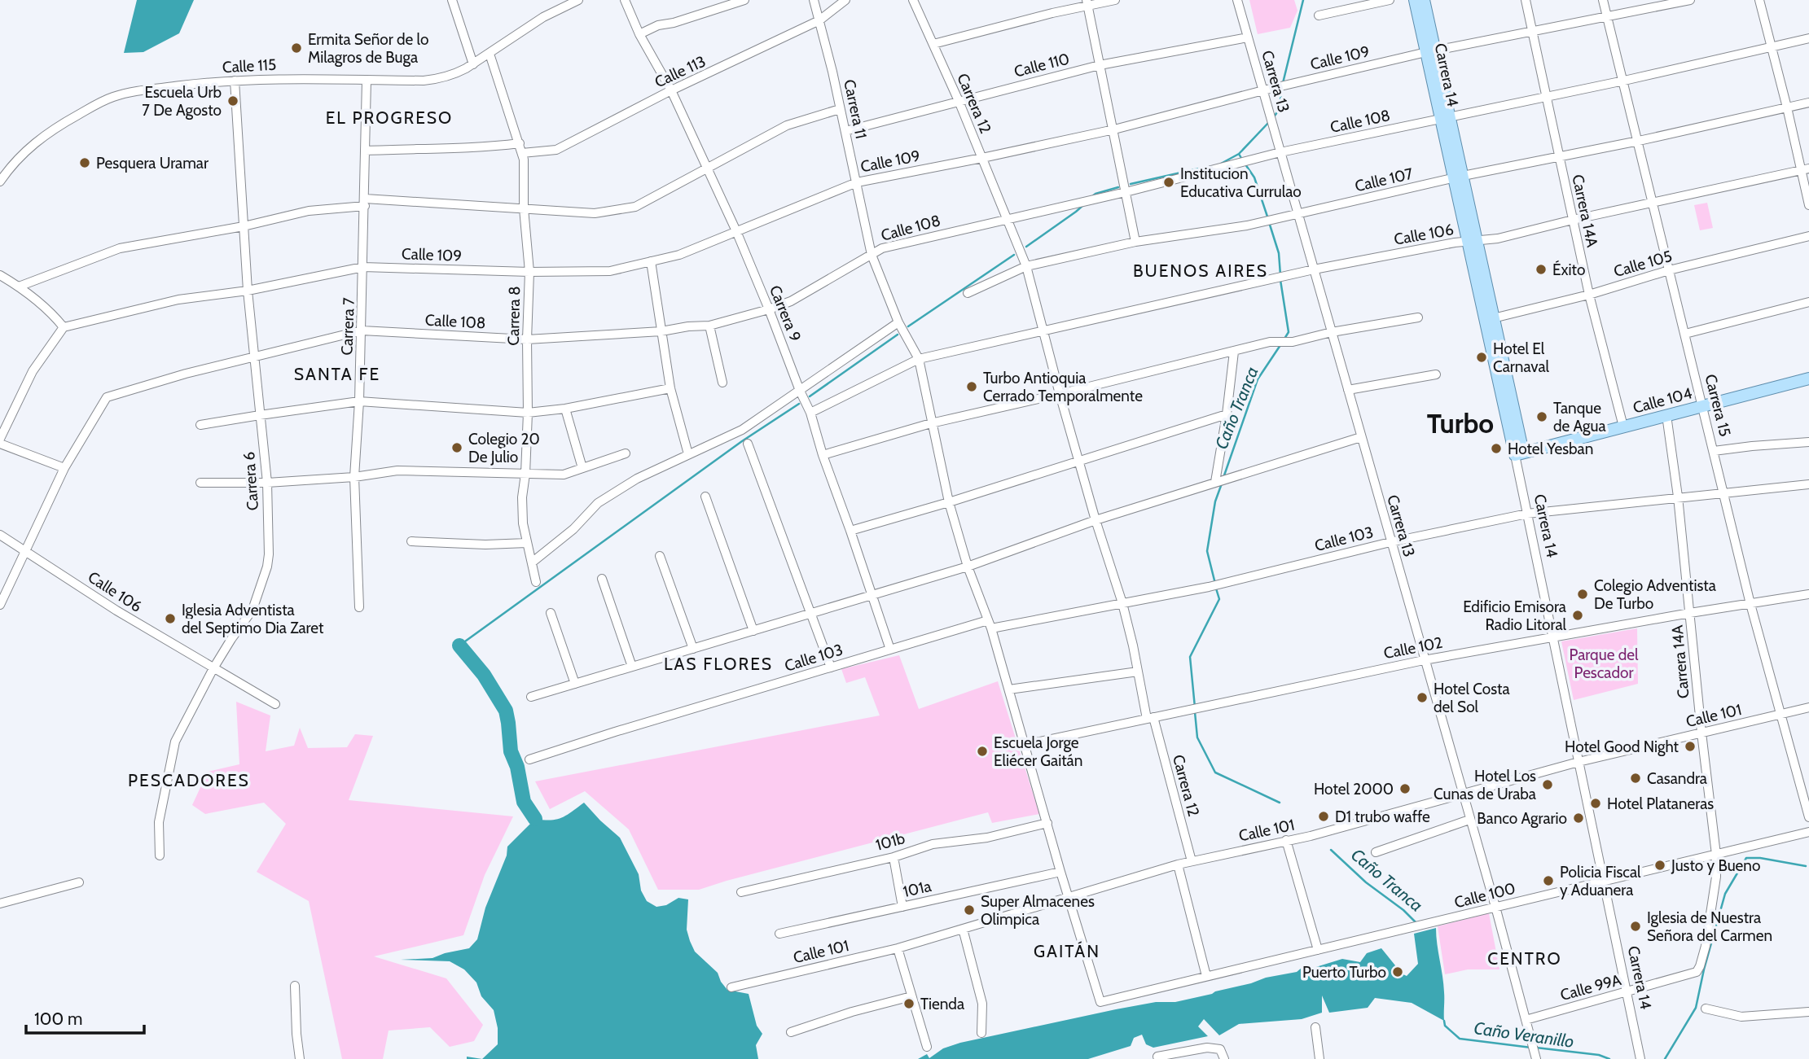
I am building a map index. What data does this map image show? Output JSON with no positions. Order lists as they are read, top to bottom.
{
  "streets": {
    "main road": ["Carrera 14", "Calle 104"],
    "street": [
      "Calle 109",
      "Calle 110",
      "Calle 115",
      "Calle 113",
      "Carrera 13",
      "Carrera 12",
      "Carrera 11",
      "Calle 108",
      "Calle 107",
      "Carrera 14A",
      "Calle 106",
      "Calle 105",
      "Carrera 9",
      "Carrera 8",
      "Carrera 7",
      "Carrera 15",
      "Carrera 6",
      "Calle 103",
      "Calle 102",
      "Calle 101",
      "101b",
      "101a",
      "Calle 100",
      "Calle 99A"
    ]
  },
  "crossings": [
    ["Calle 109", "Carrera 14"],
    ["Calle 109", "Carrera 13"],
    ["Calle 109", "Carrera 12"],
    ["Calle 109", "Carrera 11"],
    ["Calle 109", "Carrera 14A"],
    ["Calle 109", "Carrera 9"],
    ["Calle 109", "Carrera 8"],
    ["Calle 109", "Carrera 7"],
    ["Calle 109", "Carrera 15"],
    ["Calle 109", "Carrera 6"],
    ["Calle 110", "Carrera 13"],
    ["Calle 110", "Carrera 12"],
    ["Calle 110", "Carrera 11"],
    ["Calle 115", "Carrera 8"],
    ["Calle 115", "Carrera 7"],
    ["Calle 115", "Carrera 6"],
    ["Calle 113", "Carrera 11"],
    ["Calle 113", "Carrera 9"],
    ["Calle 113", "Carrera 8"],
    ["Calle 113", "Carrera 7"],
    ["Carrera 14", "Calle 108"],
    ["Carrera 14", "Calle 107"],
    ["Carrera 14", "Calle 106"],
    ["Carrera 14", "Calle 105"],
    ["Carrera 14", "Calle 104"],
    ["Carrera 14", "Calle 103"],
    ["Carrera 14", "Calle 102"],
    ["Carrera 14", "Calle 101"],
    ["Carrera 14", "Calle 100"],
    ["Carrera 14", "Calle 99A"],
    ["Carrera 13", "Calle 108"],
    ["Carrera 13", "Calle 107"],
    ["Carrera 13", "Calle 106"],
    ["Carrera 13", "Calle 103"],
    ["Carrera 13", "Calle 102"],
    ["Carrera 13", "Calle 101"],
    ["Carrera 13", "Calle 100"],
    ["Carrera 13", "Calle 99A"],
    ["Carrera 12", "Calle 108"],
    ["Carrera 12", "Calle 107"],
    ["Carrera 12", "Calle 103"],
    ["Carrera 12", "Calle 102"],
    ["Carrera 12", "Calle 101"],
    ["Carrera 11", "Calle 108"],
    ["Carrera 11", "Calle 106"],
    ["Carrera 11", "Calle 103"],
    ["Carrera 11", "Calle 102"],
    ["Carrera 11", "Calle 101"],
    ["Carrera 11", "101b"],
    ["Carrera 11", "101a"],
    ["Carrera 11", "Calle 100"],
    ["Calle 108", "Carrera 14A"],
    ["Calle 108", "Calle 106"],
    ["Calle 108", "Carrera 9"],
    ["Calle 108", "Carrera 8"],
    ["Calle 108", "Carrera 7"],
    ["Calle 108", "Carrera 15"],
    ["Calle 108", "Carrera 6"],
    ["Calle 107", "Carrera 14A"],
    ["Calle 107", "Carrera 15"],
    ["Carrera 14A", "Calle 106"],
    ["Carrera 14A", "Calle 105"],
    ["Carrera 14A", "Calle 104"],
    ["Carrera 14A", "Calle 103"],
    ["Carrera 14A", "Calle 102"],
    ["Carrera 14A", "Calle 101"],
    ["Carrera 14A", "Calle 100"],
    ["Carrera 14A", "Calle 99A"],
    ["Calle 106", "Carrera 9"],
    ["Calle 106", "Carrera 15"],
    ["Calle 106", "Carrera 6"],
    ["Calle 105", "Carrera 15"],
    ["Carrera 9", "Calle 103"],
    ["Calle 104", "Carrera 15"],
    ["Carrera 15", "Calle 103"],
    ["Carrera 15", "Calle 102"],
    ["Carrera 15", "Calle 101"]
  ],
  "districts": [
    "EL PROGRESO",
    "BUENOS AIRES",
    "SANTA FE",
    "Turbo",
    "LAS FLORES",
    "PESCADORES",
    "GAITÁN",
    "CENTRO"
  ],
  "water": ["Caño Tranca", "Caño Veranillo"],
  "parks": ["Parque del Pescador"],
  "places": [
    "Ermita Señor de lo Milagros de Buga",
    "Escuela Urb 7 De Agosto",
    "Pesquera Uramar",
    "Institucion Educativa Currulao",
    "Éxito",
    "Hotel El Carnaval",
    "Turbo Antioquia Cerrado Temporalmente",
    "Tanque de Agua",
    "Colegio 20 De Julio",
    "Hotel Yesban",
    "Colegio Adventista De Turbo",
    "Edificio Emisora Radio Litoral",
    "Iglesia Adventista del Septimo Dia Zaret",
    "Hotel Costa del Sol",
    "Hotel Good Night",
    "Escuela Jorge Eliécer Gaitán",
    "Casandra",
    "Hotel Los Cunas de Uraba",
    "Hotel 2000",
    "Hotel Plataneras",
    "D1 trubo waffe",
    "Banco Agrario",
    "Justo y Bueno",
    "Policia Fiscal y Aduanera",
    "Super Almacenes Olimpica",
    "Iglesia de Nuestra Señora del Carmen",
    "Puerto Turbo",
    "Tienda"
  ],
  "scale_bar": "100 m"
}
